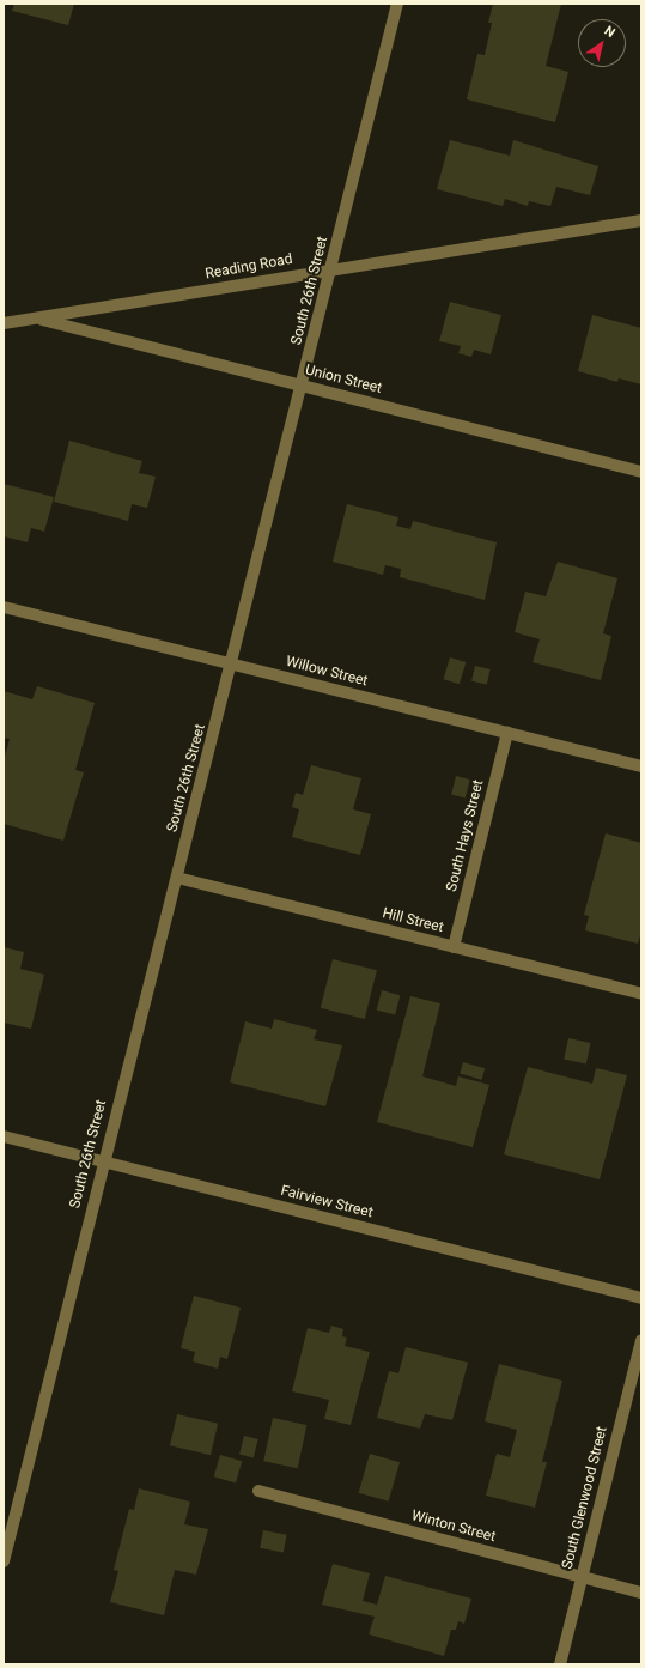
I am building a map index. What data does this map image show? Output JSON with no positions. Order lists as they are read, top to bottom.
{
  "streets": {
    "street": [
      "Reading Road",
      "South 26th Street",
      "Union Street",
      "Willow Street",
      "South Hays Street",
      "Hill Street",
      "Fairview Street",
      "South Glenwood Street",
      "Winton Street"
    ]
  },
  "crossings": [
    ["Reading Road", "South 26th Street"],
    ["Reading Road", "Union Street"],
    ["South 26th Street", "Union Street"],
    ["South 26th Street", "Willow Street"],
    ["South 26th Street", "Hill Street"],
    ["South 26th Street", "Fairview Street"],
    ["Willow Street", "South Hays Street"],
    ["South Hays Street", "Hill Street"],
    ["South Glenwood Street", "Winton Street"]
  ],
  "north": "top right"
}
